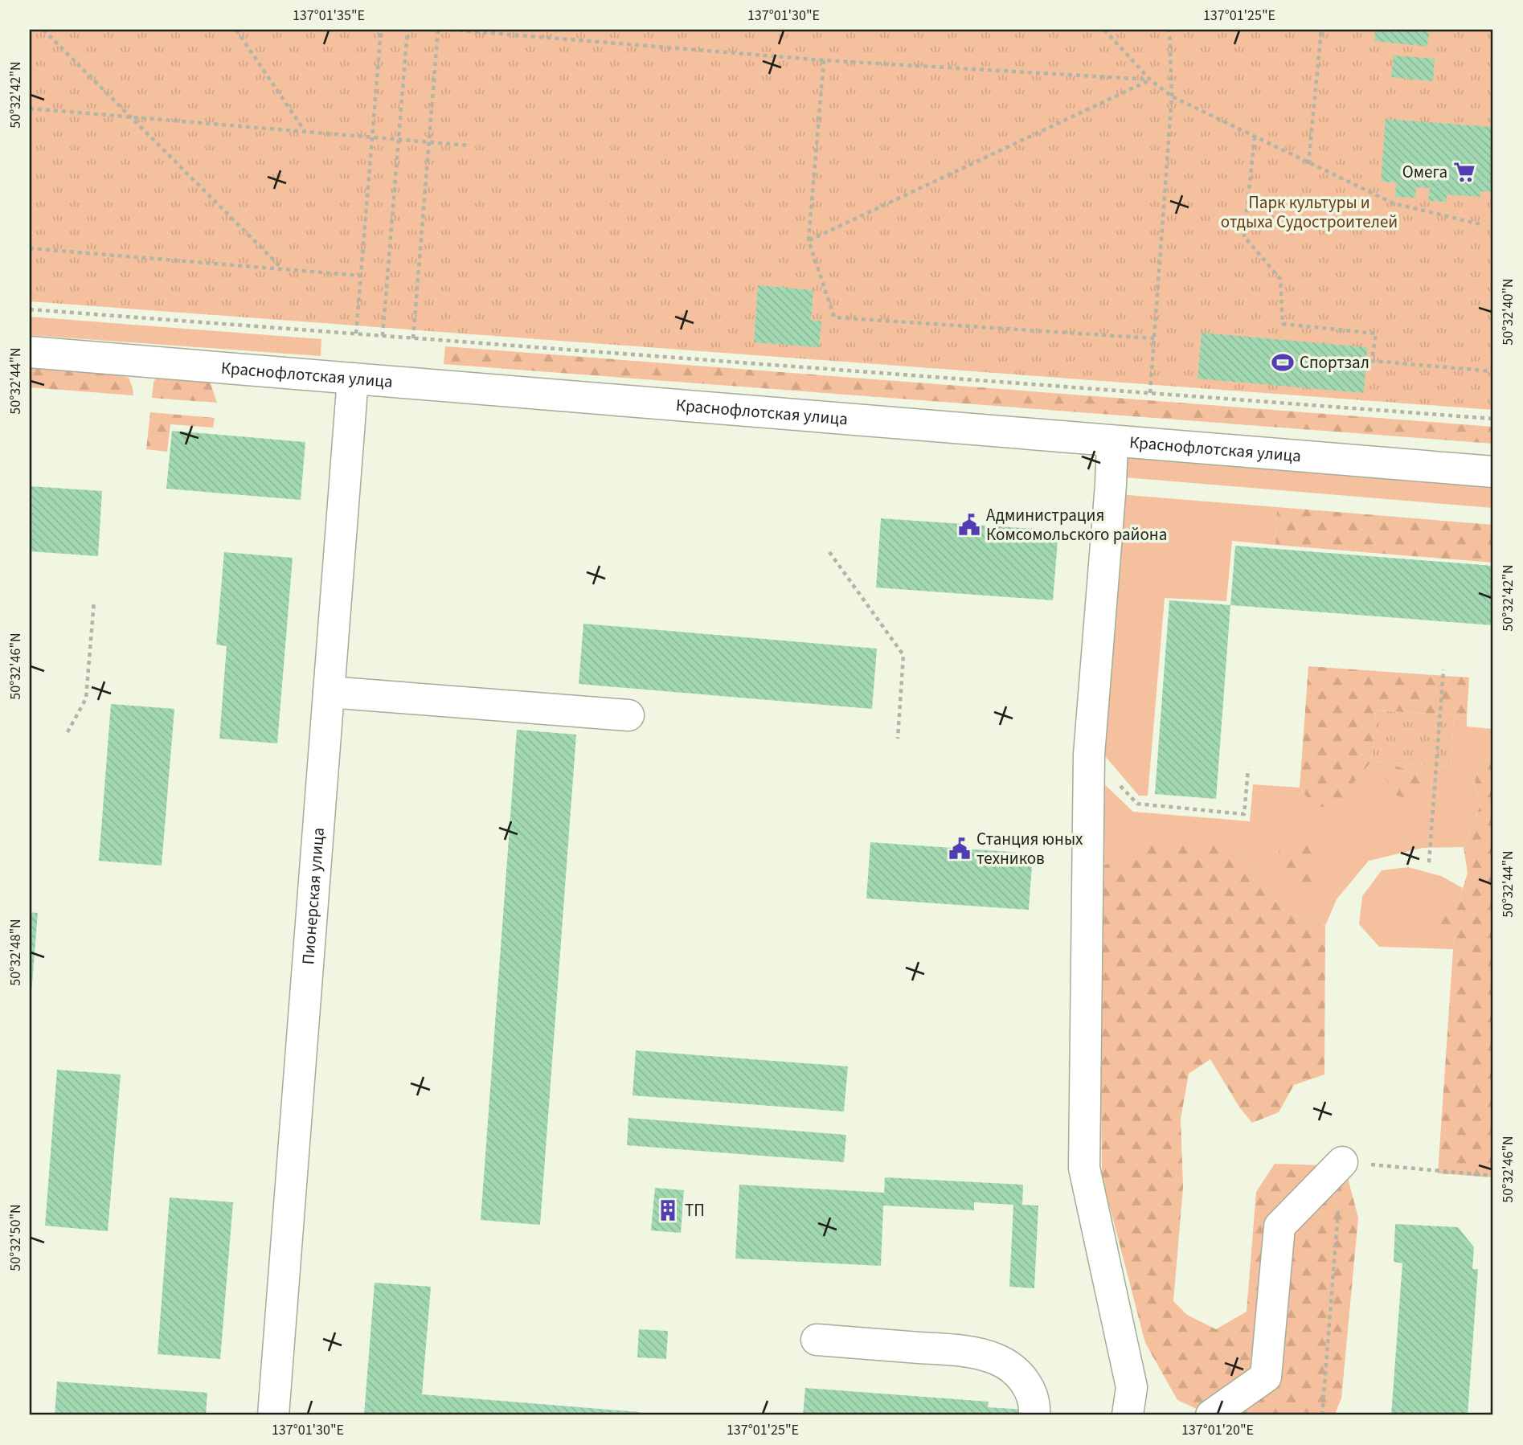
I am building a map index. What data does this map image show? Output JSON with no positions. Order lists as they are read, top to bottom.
{
  "streets": {
    "street": ["Краснофлотская улица", "Пионерская улица"]
  },
  "crossings": [
    ["Краснофлотская улица", "Пионерская улица"]
  ],
  "parks": ["Парк культуры и отдыха Судостроителей"],
  "places": {
    "supermarket": ["Омега"],
    "sports": ["Спортзал"],
    "public building": ["Администрация Комсомольского района", "Станция юных техников"],
    "building": ["ТП"]
  },
  "coordinates": [
    "137°01'35\"E",
    "137°01'30\"E",
    "137°01'25\"E",
    "50°32'42\"N",
    "50°32'40\"N",
    "50°32'44\"N",
    "50°32'46\"N",
    "50°32'48\"N",
    "50°32'50\"N",
    "137°01'20\"E"
  ]
}
